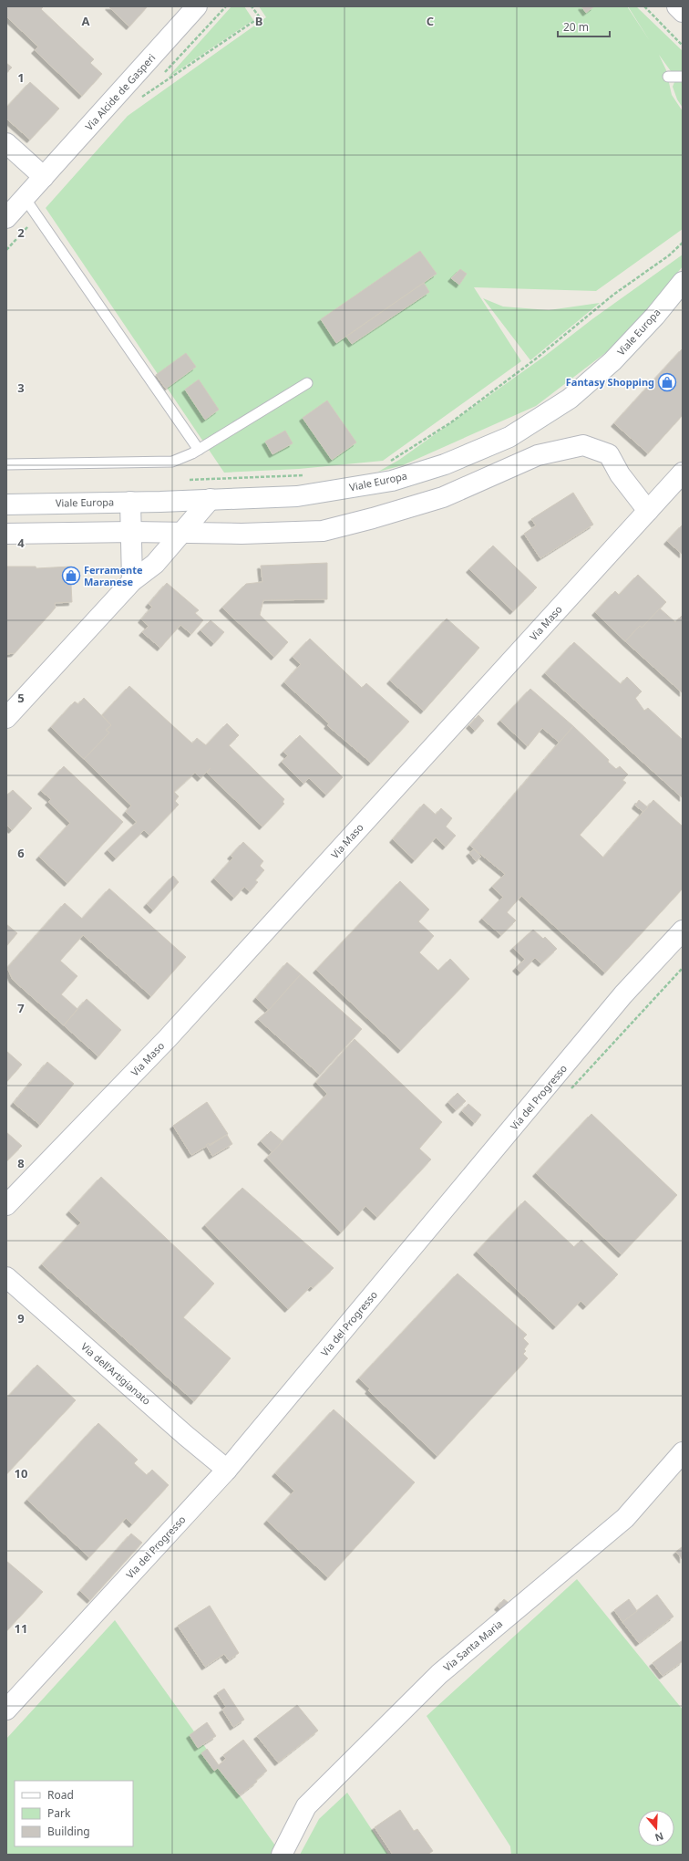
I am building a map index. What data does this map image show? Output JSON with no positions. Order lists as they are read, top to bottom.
{
  "streets": {
    "street": [
      "Via Alcide de Gasperi",
      "Viale Europa",
      "Via Maso",
      "Via del Progresso",
      "Via dell'Artigianato",
      "Via Santa Maria"
    ]
  },
  "crossings": [
    ["Via del Progresso", "Via dell'Artigianato"]
  ],
  "places": {
    "shop": ["Fantasy Shopping", "Ferramente Maranese"]
  },
  "legend": ["Road", "Park", "Building"],
  "scale_bar": "20 m",
  "north": "bottom",
  "grid": {
    "columns": ["A", "B", "C"],
    "rows": [
      "1",
      "2",
      "3",
      "4",
      "5",
      "6",
      "7",
      "8",
      "9",
      "10",
      "11"
    ]
  }
}
